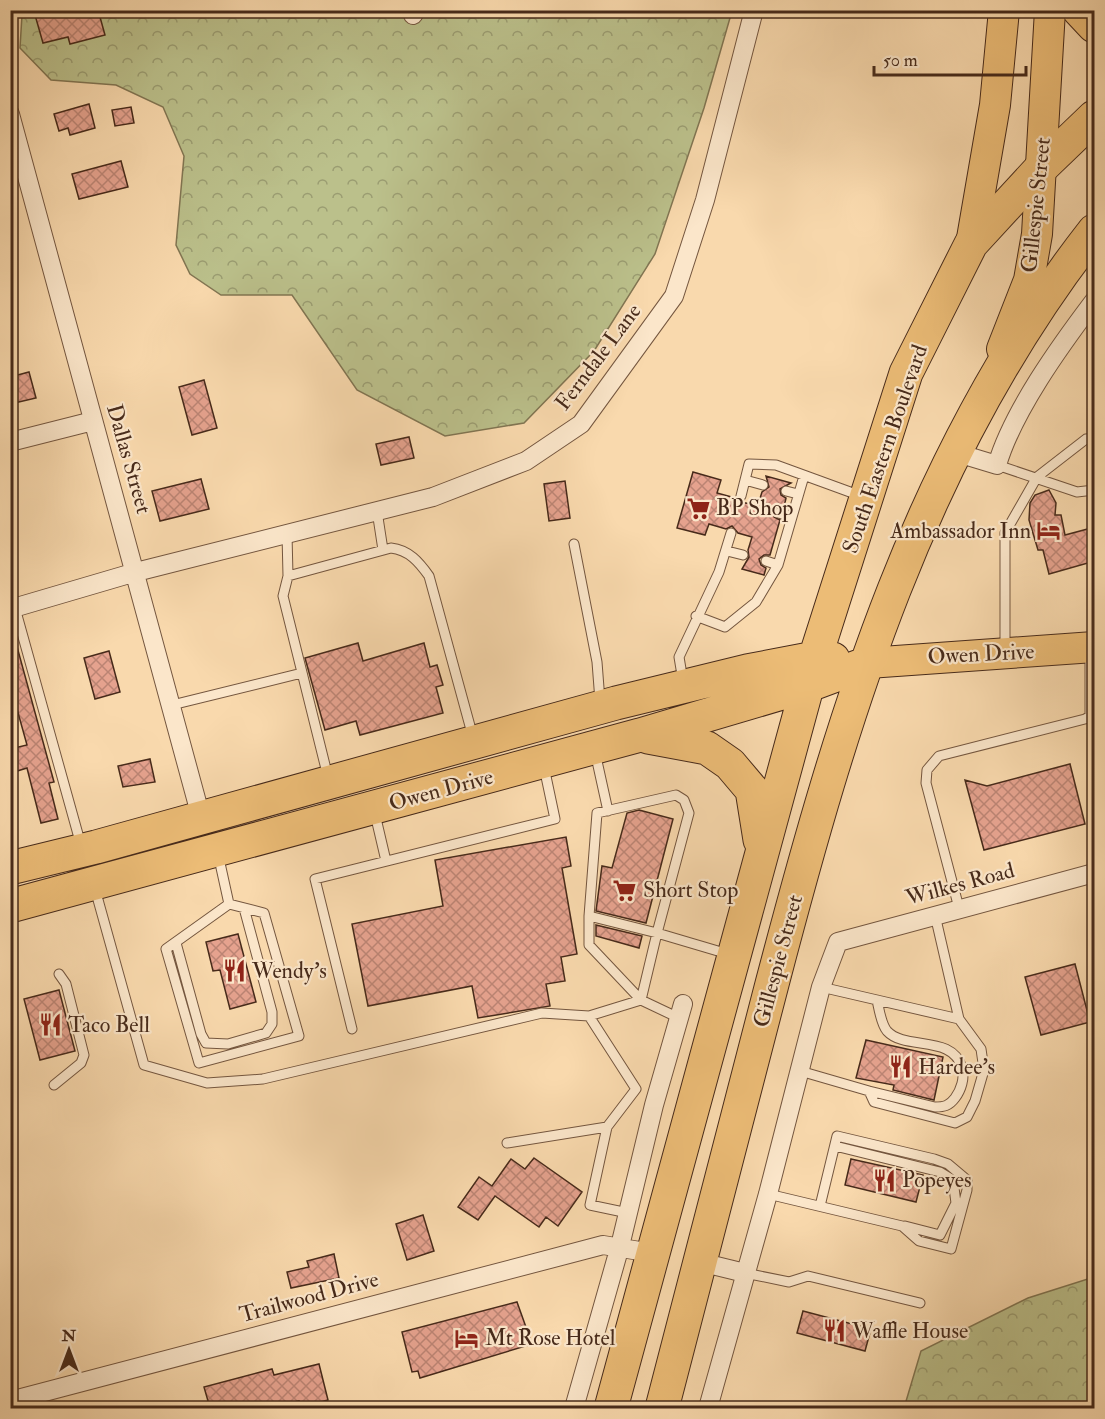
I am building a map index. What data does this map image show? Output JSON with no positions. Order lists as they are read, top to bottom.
{
  "streets": {
    "highway": ["Gillespie Street", "South Eastern Boulevard", "Owen Drive"],
    "street": [
      "Ferndale Lane",
      "Dallas Street",
      "Wilkes Road",
      "Trailwood Drive"
    ]
  },
  "crossings": [
    ["Gillespie Street", "South Eastern Boulevard"],
    ["Gillespie Street", "Owen Drive"],
    ["Gillespie Street", "Trailwood Drive"],
    ["Ferndale Lane", "Dallas Street"],
    ["South Eastern Boulevard", "Owen Drive"],
    ["Dallas Street", "Owen Drive"]
  ],
  "places": {
    "supermarket": ["BP Shop", "Short Stop"],
    "hotel": ["Ambassador Inn", "Mt Rose Hotel"],
    "restaurant": [
      "Wendy's",
      "Taco Bell",
      "Hardee's",
      "Popeyes",
      "Waffle House"
    ]
  },
  "scale_bar": "50 m",
  "north": "top"
}
